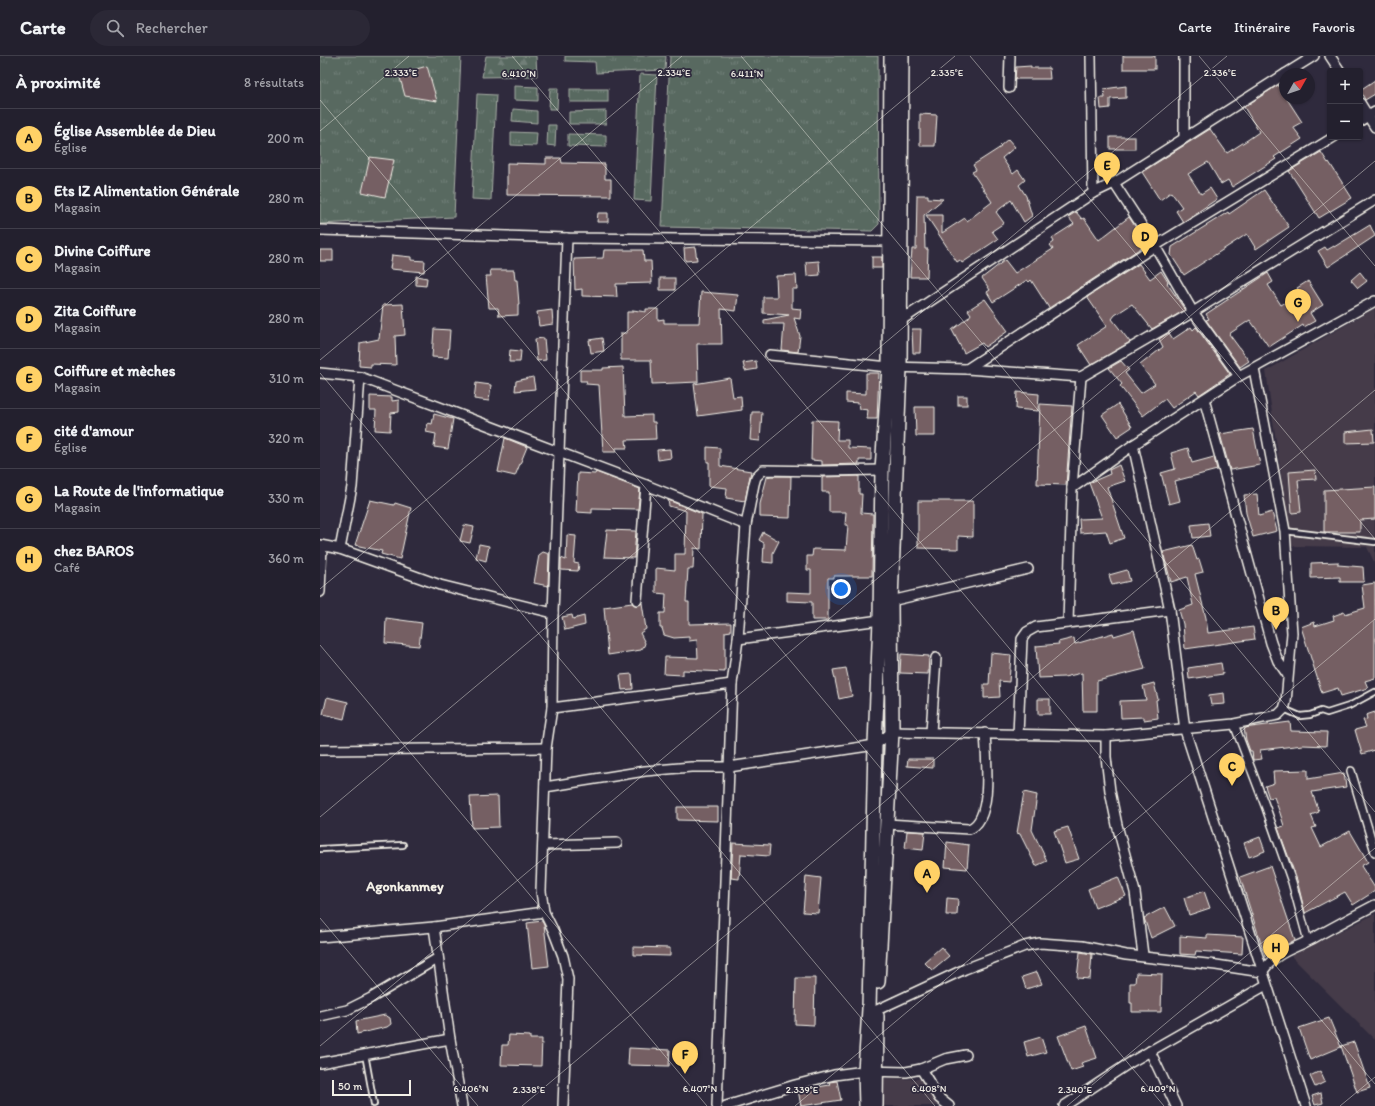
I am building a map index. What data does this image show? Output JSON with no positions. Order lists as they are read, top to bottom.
{
  "districts": ["Agonkanmey"],
  "scale_bar": "50 m",
  "north": "top right",
  "page": {
    "header": "Carte",
    "search": "Rechercher",
    "nav": ["Carte", "Itinéraire", "Favoris"],
    "heading": ["À proximité", "8 résultats"],
    "map_buttons": ["+", "−"],
    "list": [
      {
        "mark": "A",
        "name": "Église Assemblée de Dieu",
        "note": "Église",
        "value": "200 m"
      },
      {
        "mark": "B",
        "name": "Ets IZ Alimentation Générale",
        "note": "Magasin",
        "value": "280 m"
      },
      {
        "mark": "C",
        "name": "Divine Coiffure",
        "note": "Magasin",
        "value": "280 m"
      },
      {
        "mark": "D",
        "name": "Zita Coiffure",
        "note": "Magasin",
        "value": "280 m"
      },
      {
        "mark": "E",
        "name": "Coiffure et mèches",
        "note": "Magasin",
        "value": "310 m"
      },
      {
        "mark": "F",
        "name": "cité d'amour",
        "note": "Église",
        "value": "320 m"
      },
      {
        "mark": "G",
        "name": "La Route de l'informatique",
        "note": "Magasin",
        "value": "330 m"
      },
      {
        "mark": "H",
        "name": "chez BAROS",
        "note": "Café",
        "value": "360 m"
      }
    ],
    "pins": [
      "E",
      "D",
      "G",
      "B",
      "C",
      "A",
      "H",
      "F"
    ],
    "scale": "50 m"
  },
  "coordinates": [
    "2.333°E",
    "2.334°E",
    "2.335°E",
    "2.336°E",
    "6.410°N",
    "6.411°N",
    "6.406°N",
    "6.407°N",
    "6.408°N",
    "6.409°N",
    "2.338°E",
    "2.339°E",
    "2.340°E"
  ]
}
